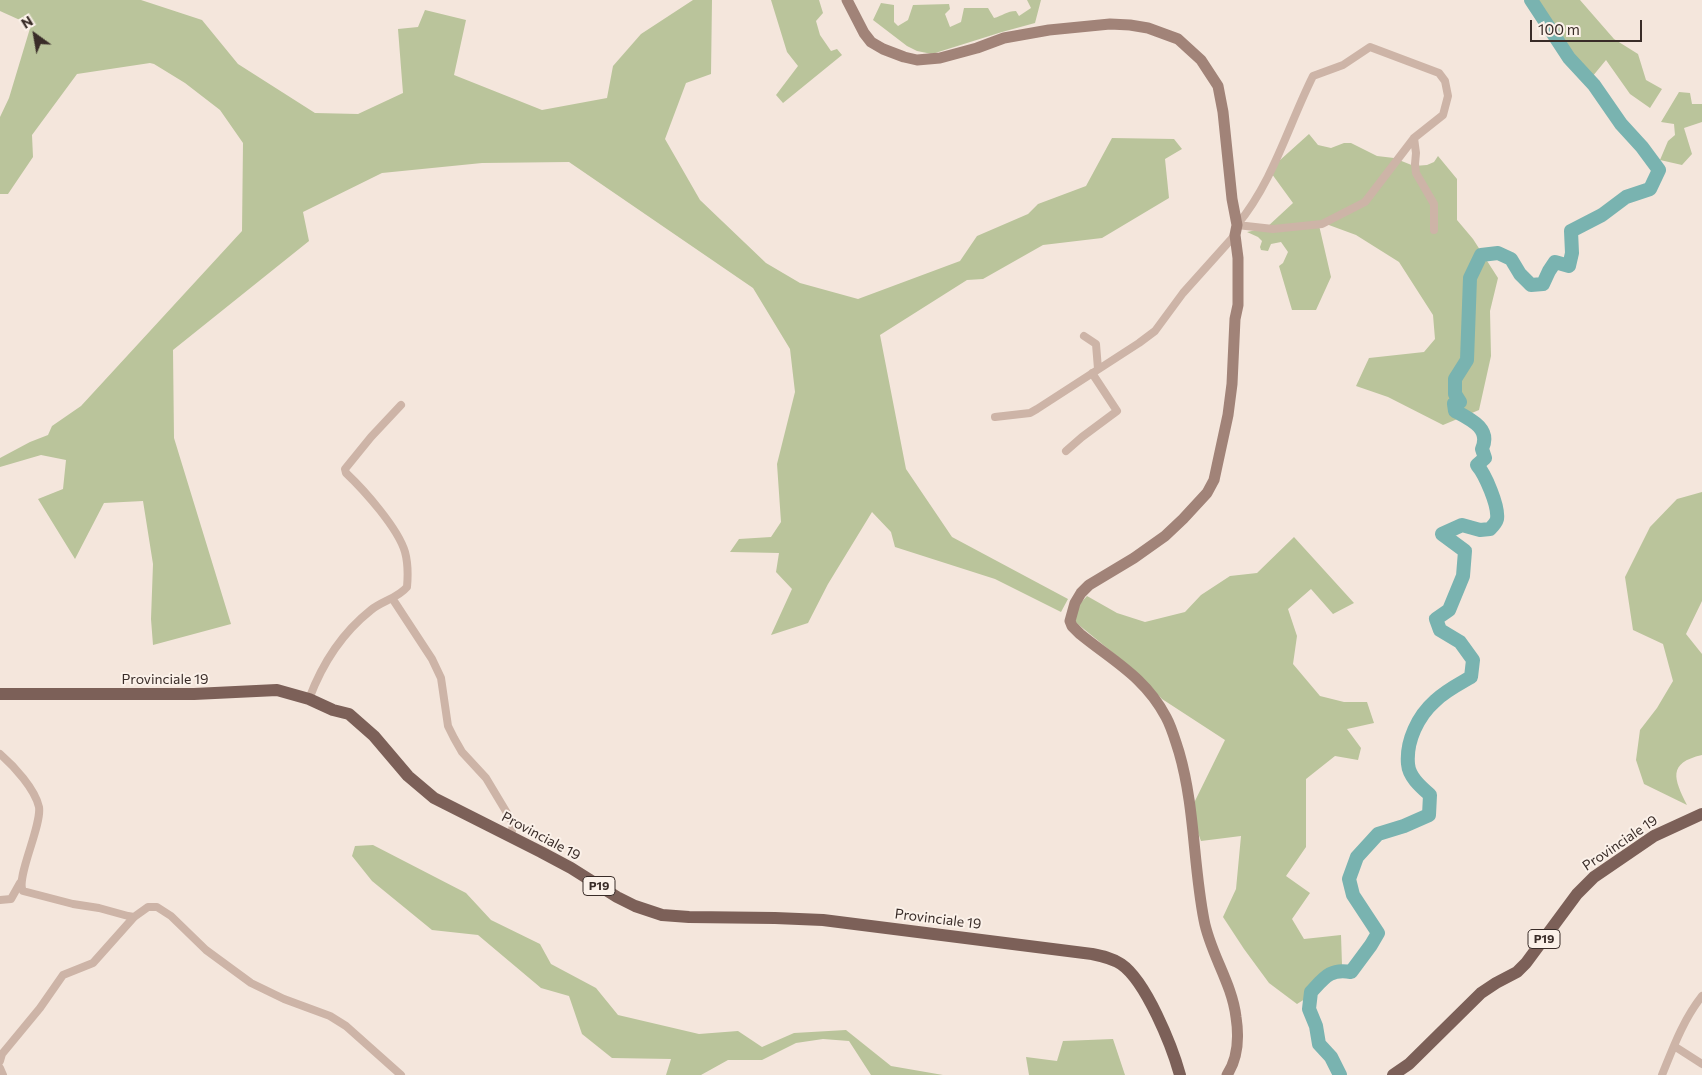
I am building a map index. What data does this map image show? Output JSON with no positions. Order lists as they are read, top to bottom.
{
  "streets": {
    "main road": ["Provinciale 19", "P19"]
  },
  "scale_bar": "100 m",
  "north": "top left"
}
